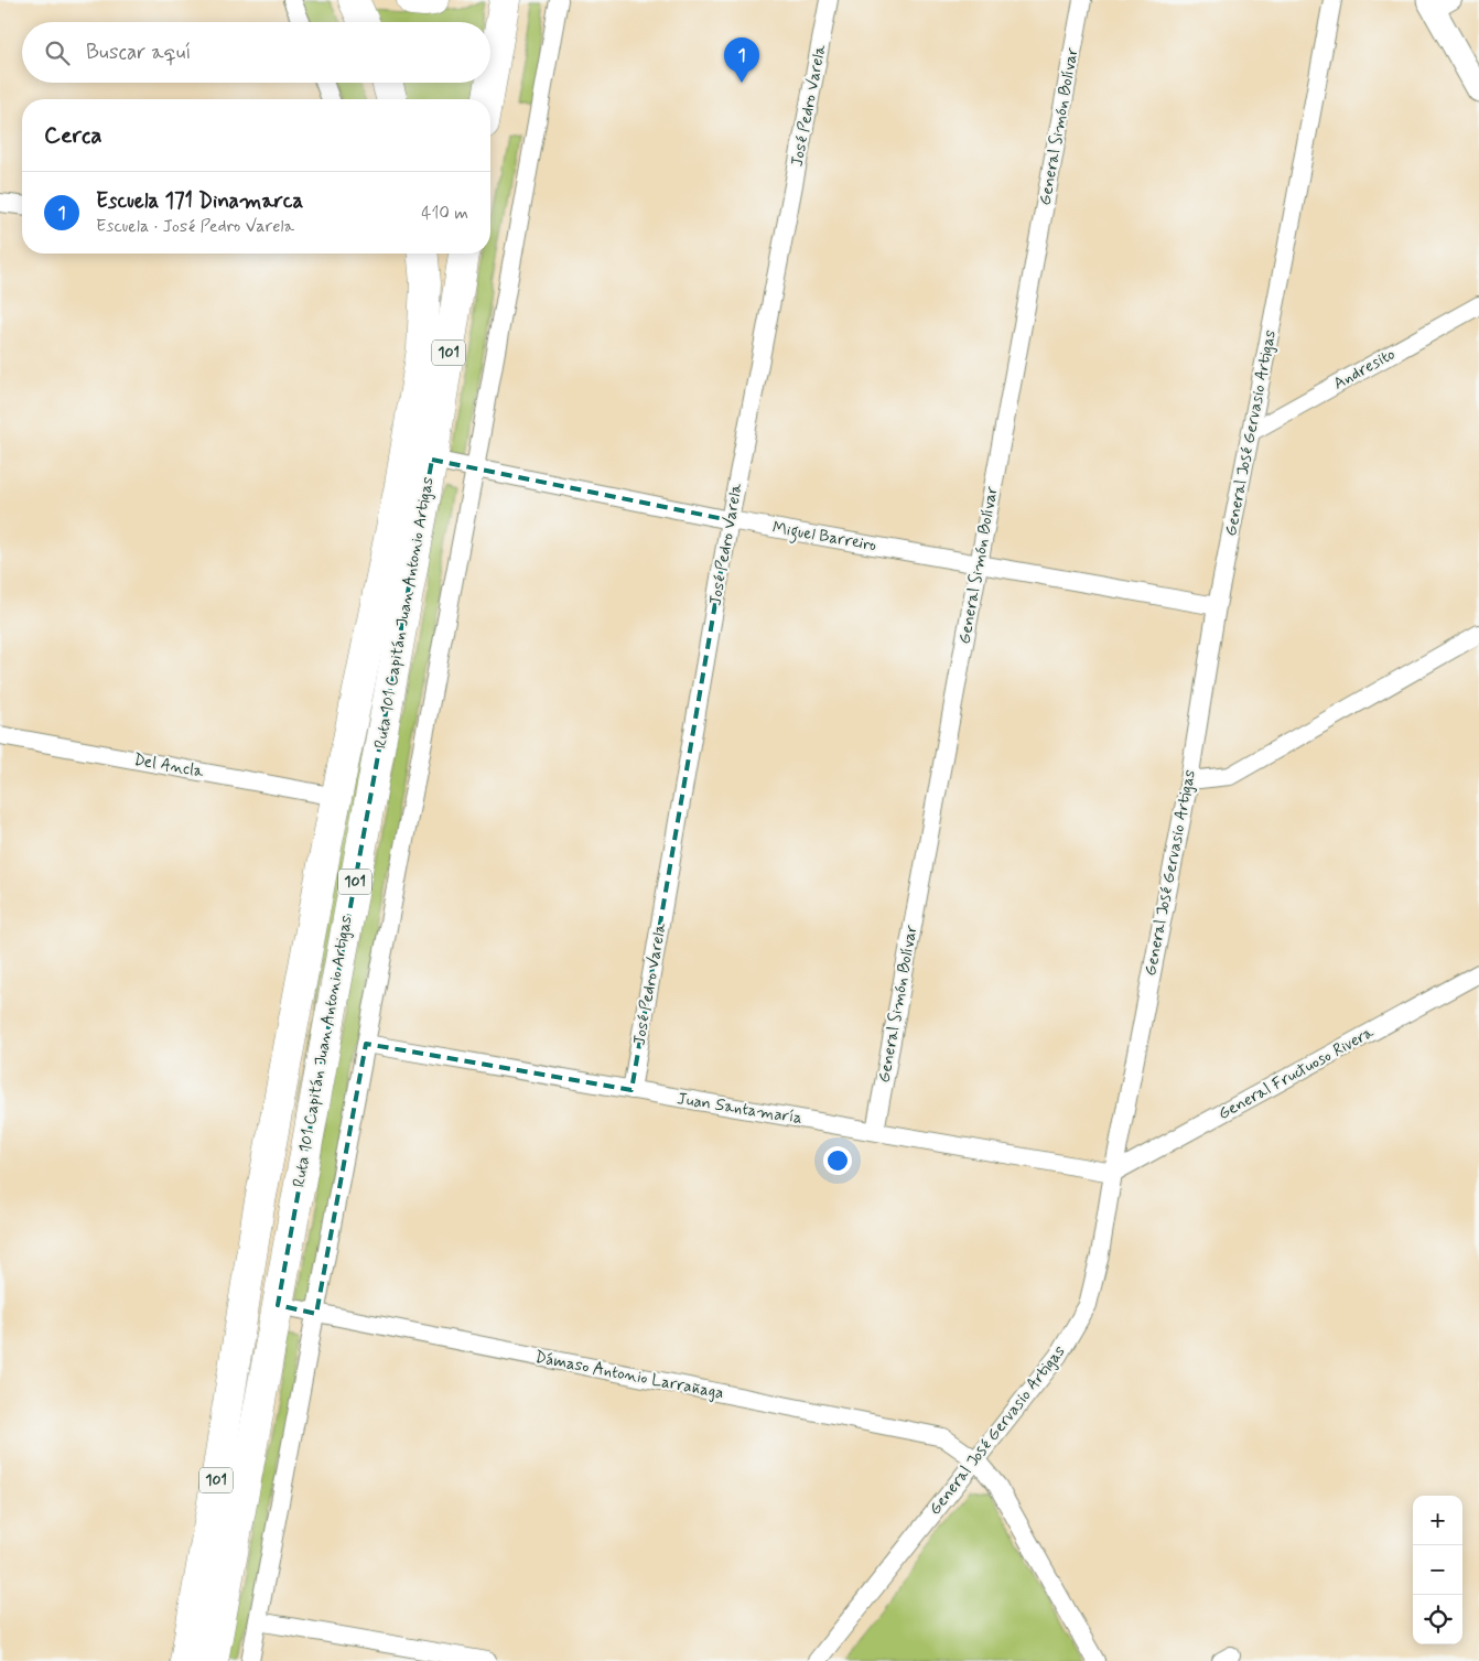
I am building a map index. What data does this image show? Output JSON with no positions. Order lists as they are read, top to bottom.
{
  "streets": {
    "highway": ["101", "Ruta 101 Capitán Juan Antonio Artigas"],
    "street": [
      "José Pedro Varela",
      "General Simón Bolívar",
      "Andresito",
      "General José Gervasio Artigas",
      "Miguel Barreiro",
      "Del Ancla",
      "General Fructuoso Rivera",
      "Juan Santamaría",
      "Dámaso Antonio Larrañaga"
    ]
  },
  "crossings": [
    ["José Pedro Varela", "Miguel Barreiro"],
    ["José Pedro Varela", "Juan Santamaría"],
    ["General Simón Bolívar", "Miguel Barreiro"],
    ["General Simón Bolívar", "Juan Santamaría"],
    ["Andresito", "General José Gervasio Artigas"],
    ["General José Gervasio Artigas", "Miguel Barreiro"],
    ["General José Gervasio Artigas", "General Fructuoso Rivera"],
    ["General José Gervasio Artigas", "Juan Santamaría"],
    ["General José Gervasio Artigas", "Dámaso Antonio Larrañaga"],
    ["Miguel Barreiro", "Ruta 101 Capitán Juan Antonio Artigas"],
    ["Ruta 101 Capitán Juan Antonio Artigas", "Del Ancla"],
    ["Ruta 101 Capitán Juan Antonio Artigas", "Dámaso Antonio Larrañaga"],
    ["General Fructuoso Rivera", "Juan Santamaría"]
  ],
  "page": {
    "search": "Buscar aquí",
    "pins": "1",
    "heading": "Cerca",
    "list": [
      {
        "mark": "1",
        "name": "Escuela 171 Dinamarca",
        "note": "Escuela · José Pedro Varela",
        "value": "410 m"
      }
    ],
    "map_buttons": ["+", "−"]
  }
}
